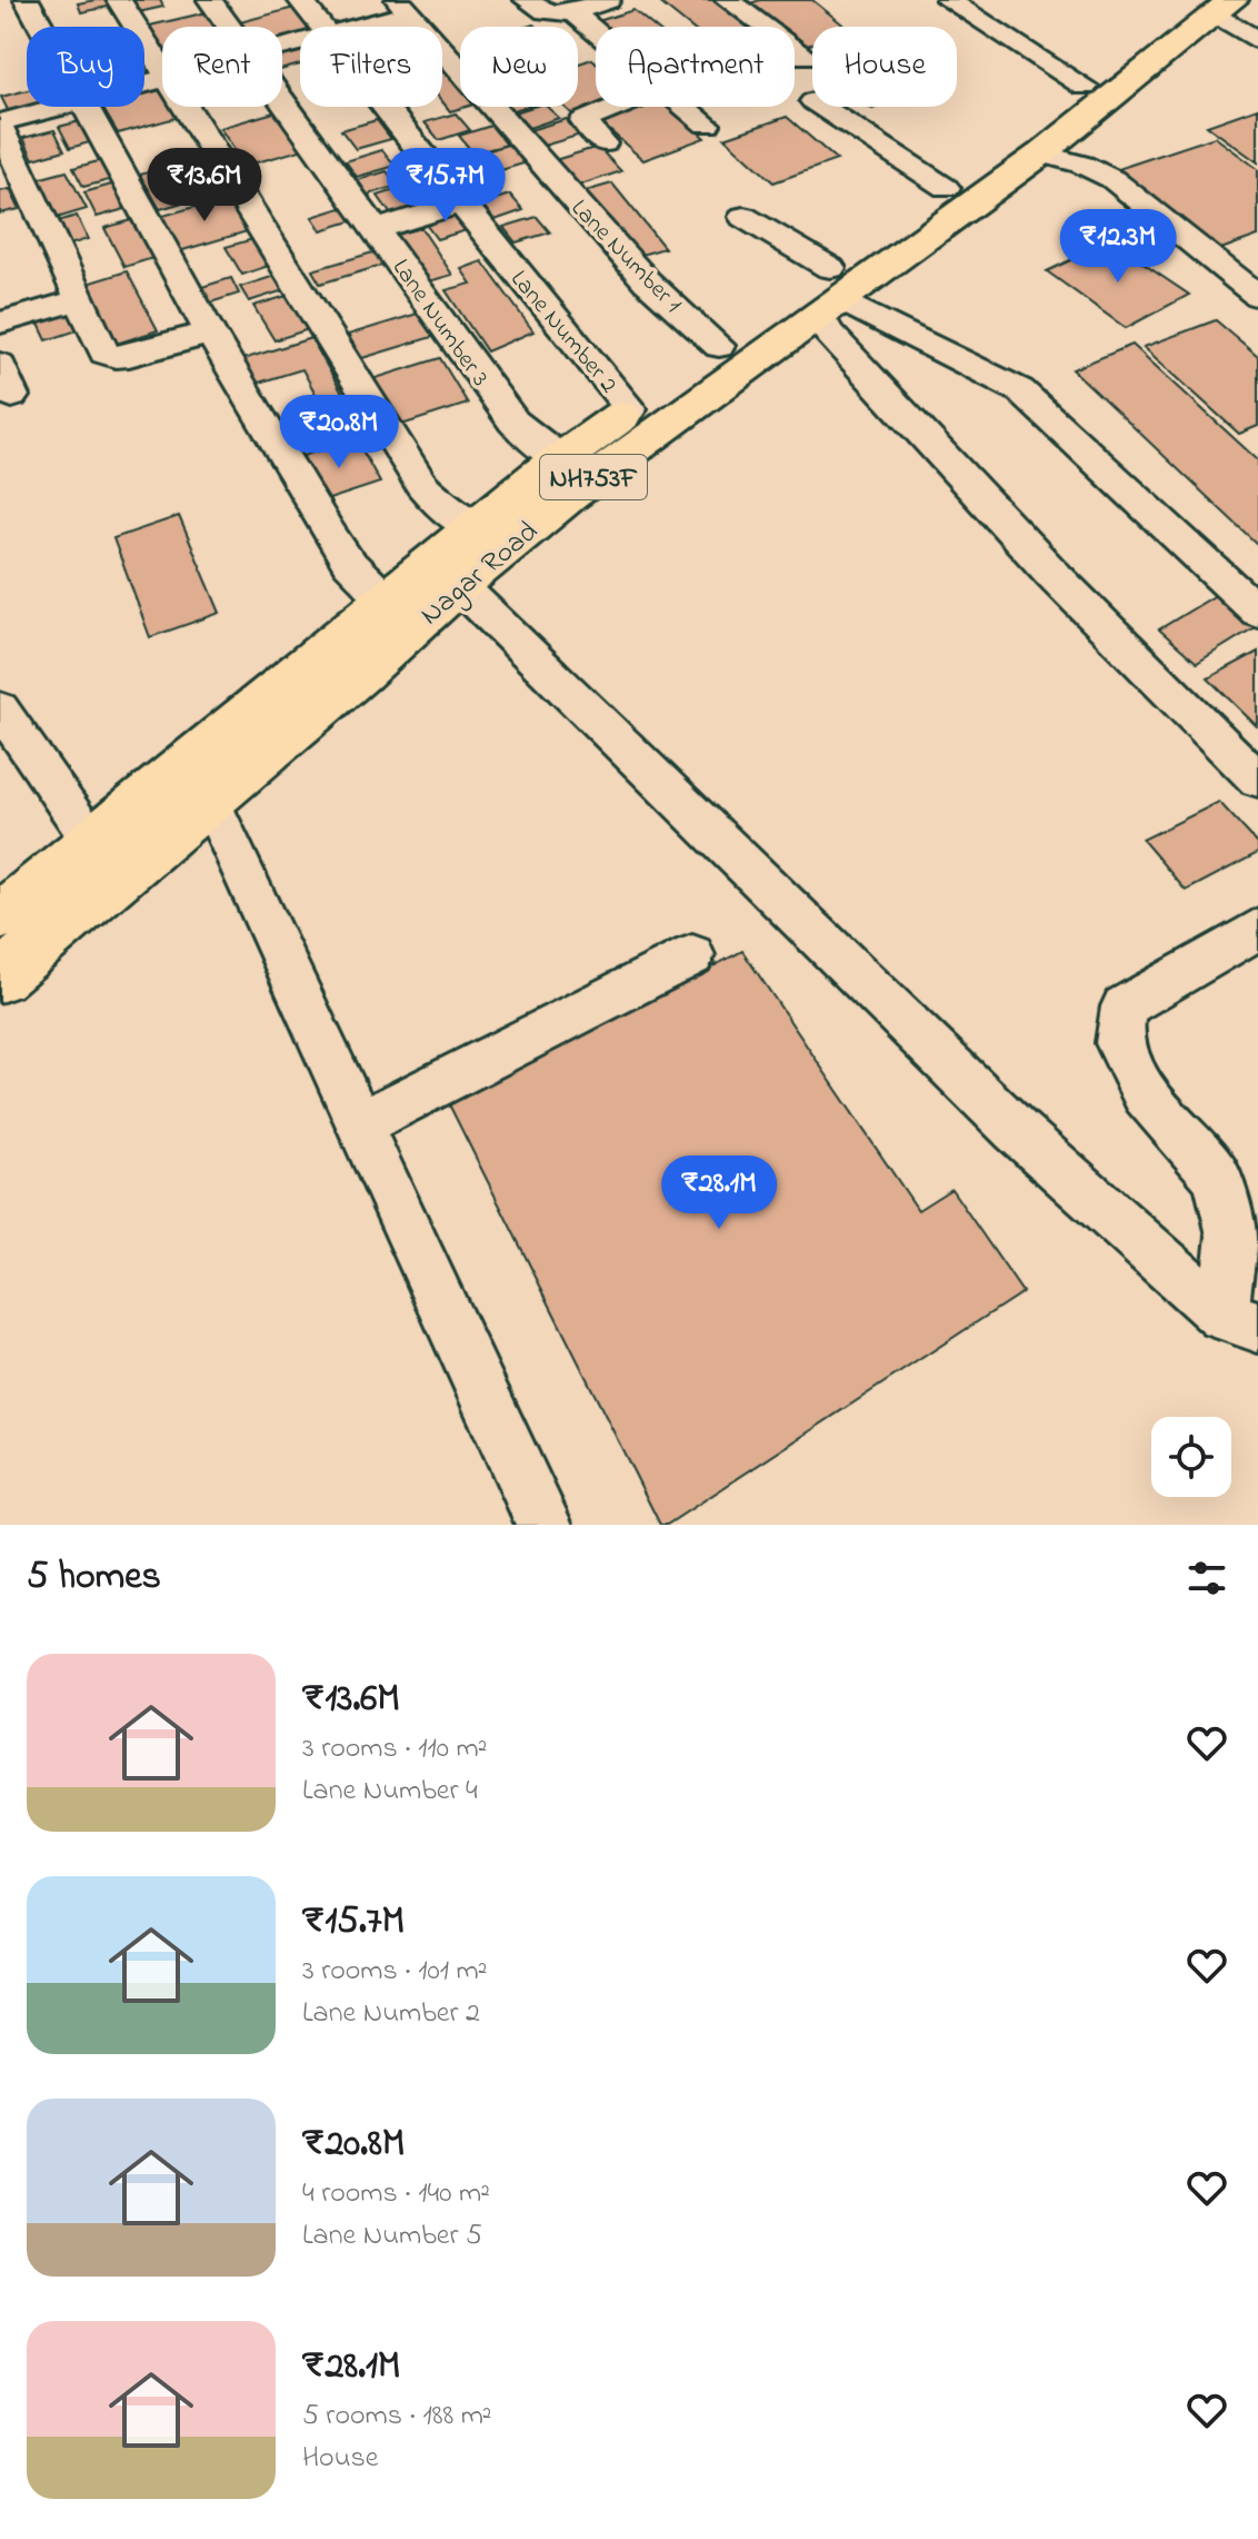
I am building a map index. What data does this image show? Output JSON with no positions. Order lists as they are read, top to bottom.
{
  "streets": {
    "highway": ["NH753F", "Nagar Road"],
    "street": ["Lane Number 1", "Lane Number 3", "Lane Number 2"]
  },
  "crossings": [
    ["Lane Number 1", "Nagar Road"],
    ["Lane Number 3", "Nagar Road"],
    ["Lane Number 2", "Nagar Road"]
  ],
  "page": {
    "chip": [
      "Buy",
      "Rent",
      "Filters",
      "New",
      "Apartment",
      "House"
    ],
    "price": [
      "₹13.6M",
      "₹15.7M",
      "₹12.3M",
      "₹20.8M",
      "₹28.1M"
    ],
    "heading": "5 homes",
    "list": [
      {
        "name": "₹13.6M",
        "note": "3 rooms · 110 m² · Lane Number 4"
      },
      {
        "name": "₹15.7M",
        "note": "3 rooms · 101 m² · Lane Number 2"
      },
      {
        "name": "₹20.8M",
        "note": "4 rooms · 140 m² · Lane Number 5"
      },
      {
        "name": "₹28.1M",
        "note": "5 rooms · 188 m² · House"
      }
    ]
  }
}
